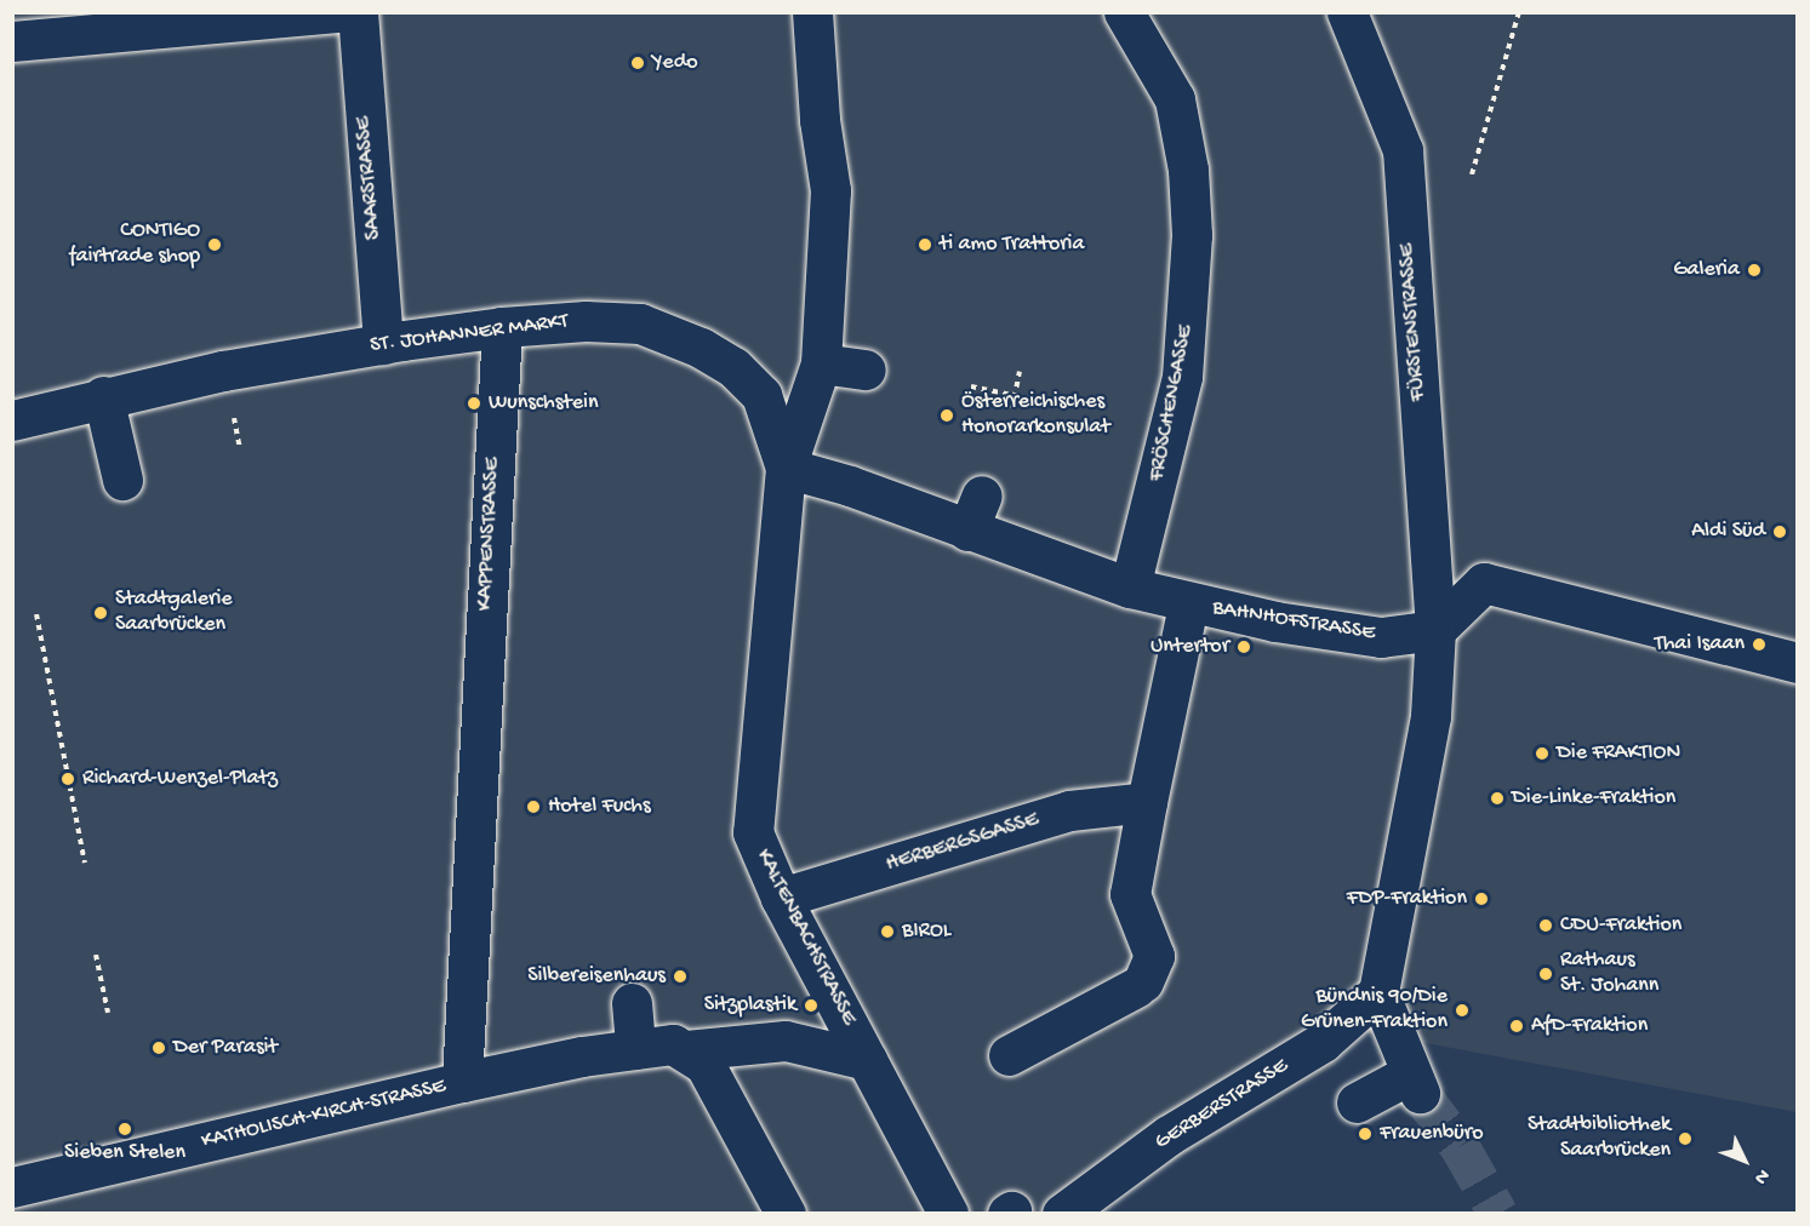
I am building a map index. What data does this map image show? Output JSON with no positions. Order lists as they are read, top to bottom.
{
  "streets": {
    "street": [
      "SAARSTRASSE",
      "FÜRSTENSTRASSE",
      "ST. JOHANNER MARKT",
      "FRÖSCHENGASSE",
      "KAPPENSTRASSE",
      "BAHNHOFSTRASSE",
      "HERBERGSGASSE",
      "KALTENBACHSTRASSE",
      "GERBERSTRASSE",
      "KATHOLISCH-KIRCH-STRASSE"
    ]
  },
  "crossings": [
    ["SAARSTRASSE", "ST. JOHANNER MARKT"],
    ["FÜRSTENSTRASSE", "BAHNHOFSTRASSE"],
    ["ST. JOHANNER MARKT", "KAPPENSTRASSE"],
    ["ST. JOHANNER MARKT", "BAHNHOFSTRASSE"],
    ["ST. JOHANNER MARKT", "KALTENBACHSTRASSE"],
    ["FRÖSCHENGASSE", "BAHNHOFSTRASSE"],
    ["KAPPENSTRASSE", "KATHOLISCH-KIRCH-STRASSE"],
    ["BAHNHOFSTRASSE", "KALTENBACHSTRASSE"],
    ["HERBERGSGASSE", "KALTENBACHSTRASSE"],
    ["KALTENBACHSTRASSE", "KATHOLISCH-KIRCH-STRASSE"]
  ],
  "places": [
    "Yedo",
    "CONTIGO fairtrade shop",
    "ti amo Trattoria",
    "Galeria",
    "Wunschstein",
    "Österreichisches Honorarkonsulat",
    "Aldi Süd",
    "Stadtgalerie Saarbrücken",
    "Thai Isaan",
    "Untertor",
    "Die FRAKTION",
    "Richard-Wenzel-Platz",
    "Die-Linke-Fraktion",
    "Hotel Fuchs",
    "FDP-Fraktion",
    "CDU-Fraktion",
    "BIROL",
    "Rathaus St. Johann",
    "Silbereisenhaus",
    "Sitzplastik",
    "Bündnis 90/Die Grünen-Fraktion",
    "AfD-Fraktion",
    "Der Parasit",
    "Sieben Stelen",
    "Frauenbüro",
    "Stadtbibliothek Saarbrücken"
  ],
  "north": "bottom right"
}
